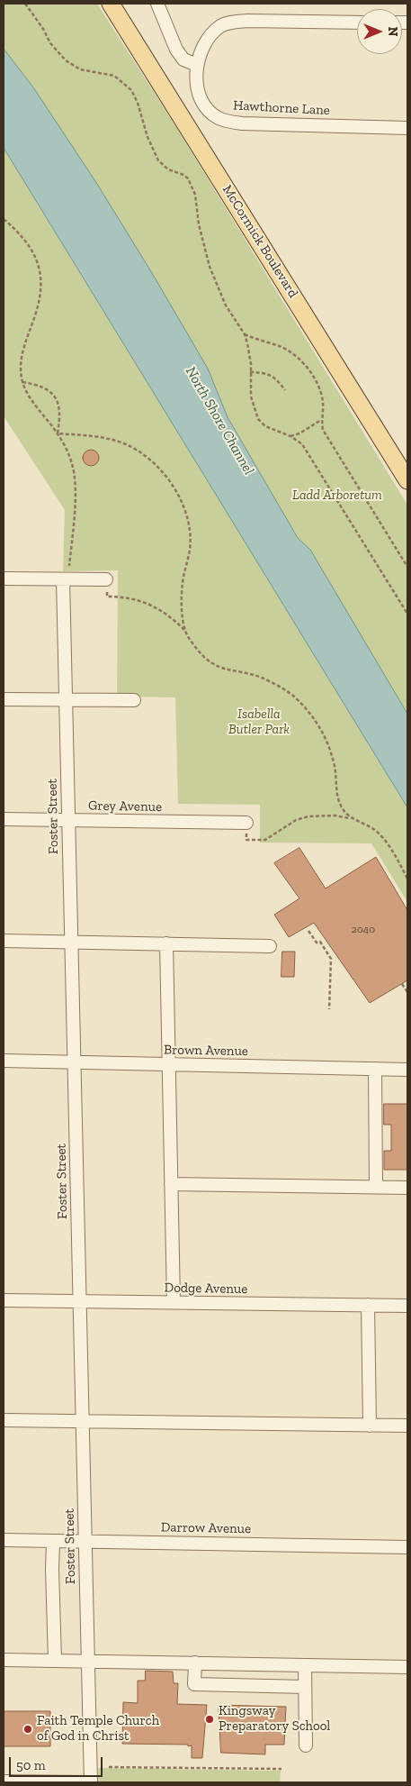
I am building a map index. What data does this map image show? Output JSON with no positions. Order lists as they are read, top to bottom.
{
  "streets": {
    "main road": ["McCormick Boulevard"],
    "street": [
      "Hawthorne Lane",
      "Grey Avenue",
      "Foster Street",
      "Brown Avenue",
      "Dodge Avenue",
      "Darrow Avenue"
    ]
  },
  "crossings": [
    ["Grey Avenue", "Foster Street"],
    ["Foster Street", "Brown Avenue"],
    ["Foster Street", "Dodge Avenue"],
    ["Foster Street", "Darrow Avenue"]
  ],
  "water": ["North Shore Channel"],
  "parks": ["Ladd Arboretum", "Isabella Butler Park"],
  "places": ["Kingsway Preparatory School", "Faith Temple Church of God in Christ"],
  "house_numbers": ["2040"],
  "scale_bar": "50 m",
  "north": "right"
}
